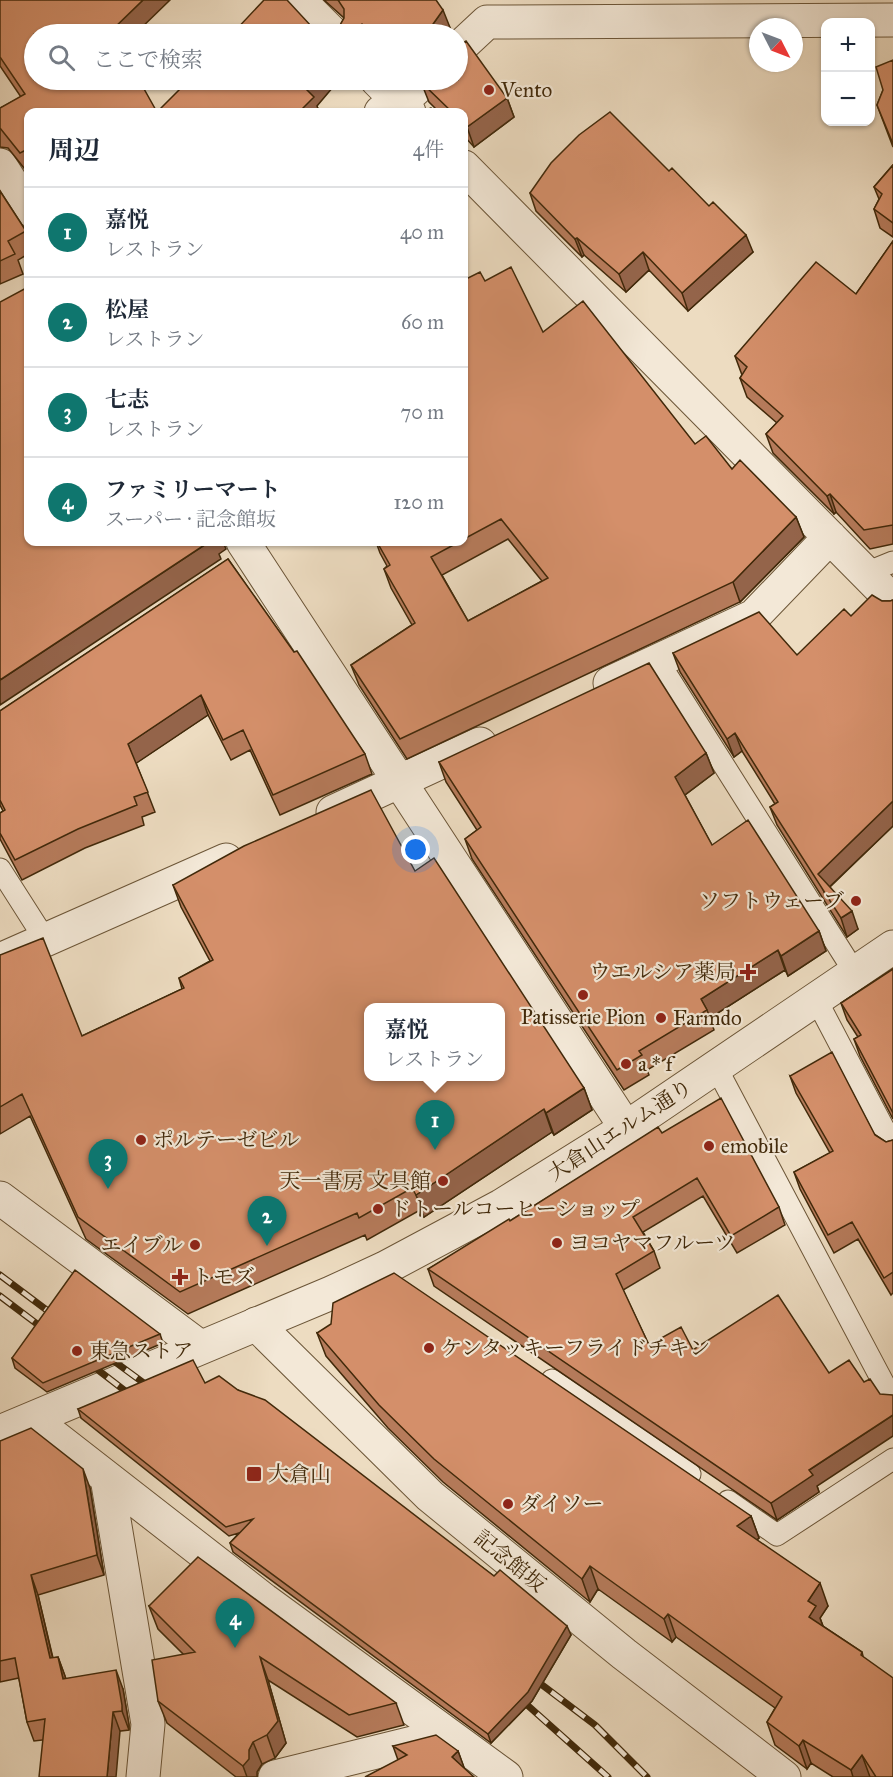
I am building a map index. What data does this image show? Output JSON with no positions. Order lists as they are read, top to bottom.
{
  "streets": {
    "street": ["大倉山エルム通り", "記念館坂"]
  },
  "crossings": [
    ["大倉山エルム通り", "記念館坂"]
  ],
  "places": {
    "other": [
      "Vento",
      "ソフトウェーブ",
      "Patisserie Pion",
      "Farmdo",
      "a * f",
      "ポルテーゼビル",
      "emobile",
      "天一書房 文具館",
      "ドトールコーヒーショップ",
      "ヨコヤマフルーツ",
      "エイブル",
      "ケンタッキーフライドチキン",
      "東急ストア",
      "ダイソー"
    ],
    "health": ["ウエルシア薬局", "トモズ"],
    "transit": ["大倉山"]
  },
  "north": "bottom right",
  "page": {
    "map_buttons": ["+", "−"],
    "search": "ここで検索",
    "heading": ["周辺", "4件"],
    "list": [
      {
        "mark": "1",
        "name": "嘉悦",
        "note": "レストラン",
        "value": "40 m"
      },
      {
        "mark": "2",
        "name": "松屋",
        "note": "レストラン",
        "value": "60 m"
      },
      {
        "mark": "3",
        "name": "七志",
        "note": "レストラン",
        "value": "70 m"
      },
      {
        "mark": "4",
        "name": "ファミリーマート",
        "note": "スーパー · 記念館坂",
        "value": "120 m"
      }
    ],
    "popup": ["嘉悦", "レストラン"],
    "pins": [
      "1",
      "3",
      "2",
      "4"
    ]
  }
}
